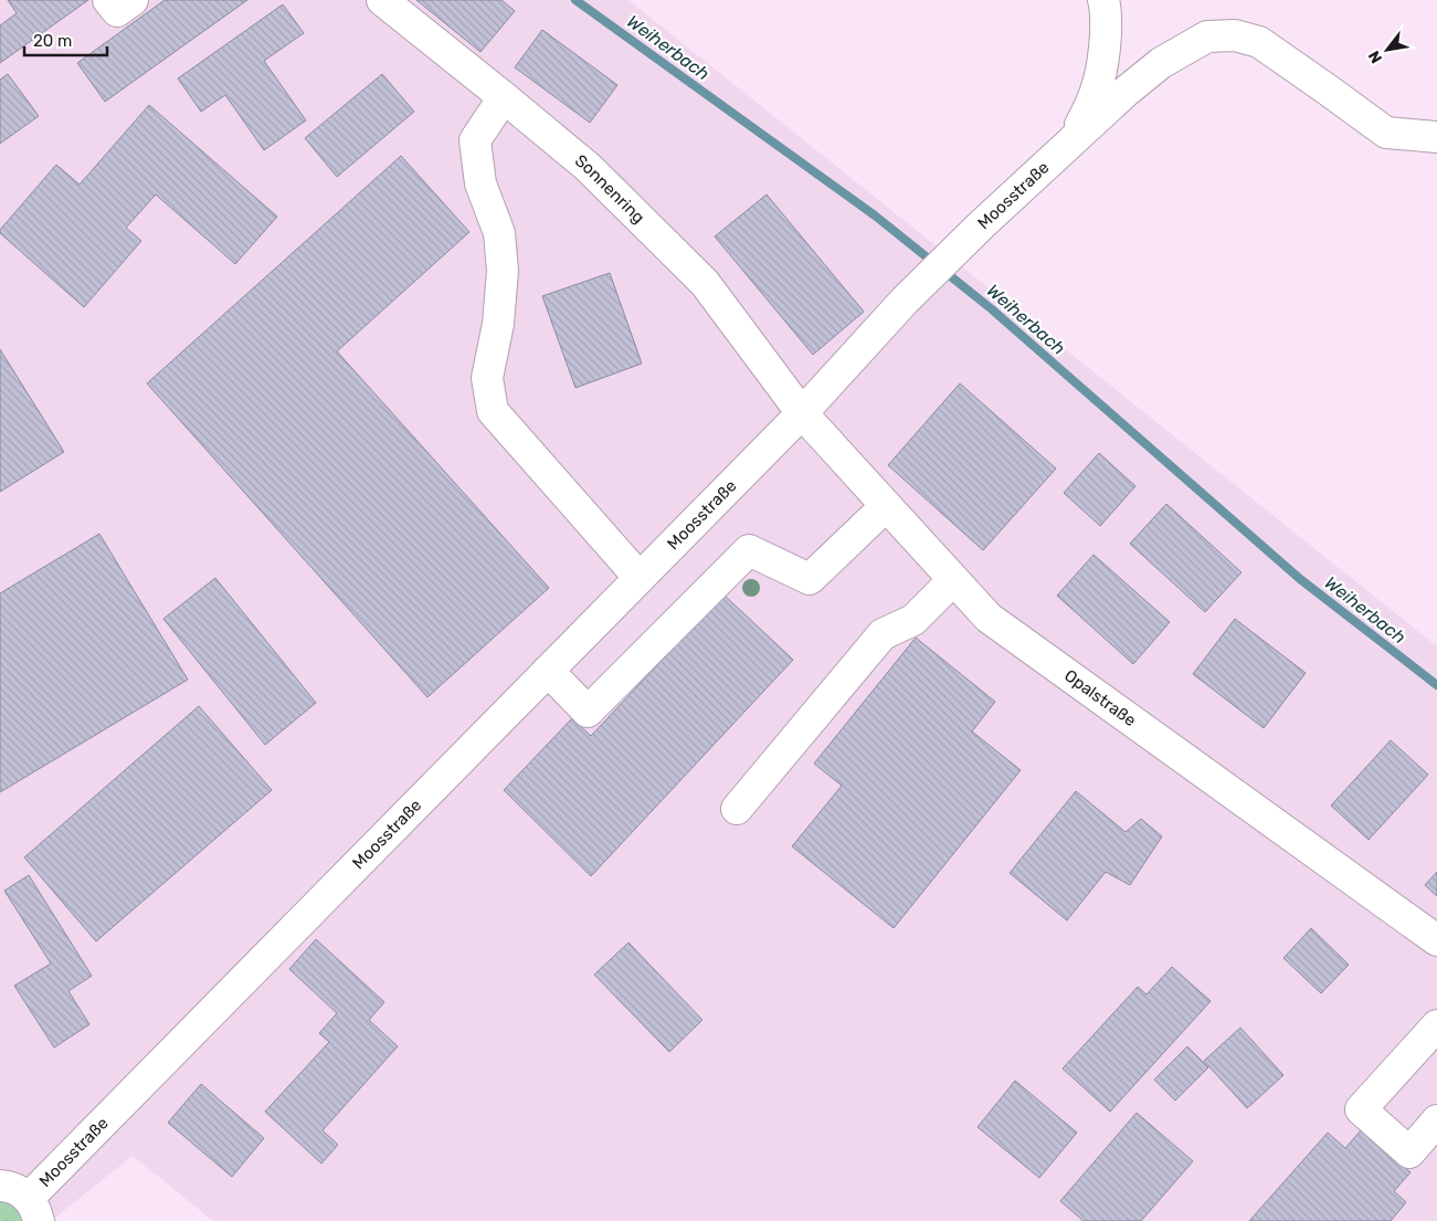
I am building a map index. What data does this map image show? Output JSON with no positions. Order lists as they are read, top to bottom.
{
  "streets": {
    "street": ["Sonnenring", "Moosstraße", "Opalstraße"]
  },
  "crossings": [
    ["Sonnenring", "Moosstraße"],
    ["Sonnenring", "Opalstraße"],
    ["Moosstraße", "Opalstraße"]
  ],
  "water": ["Weiherbach"],
  "scale_bar": "20 m",
  "north": "bottom left"
}
